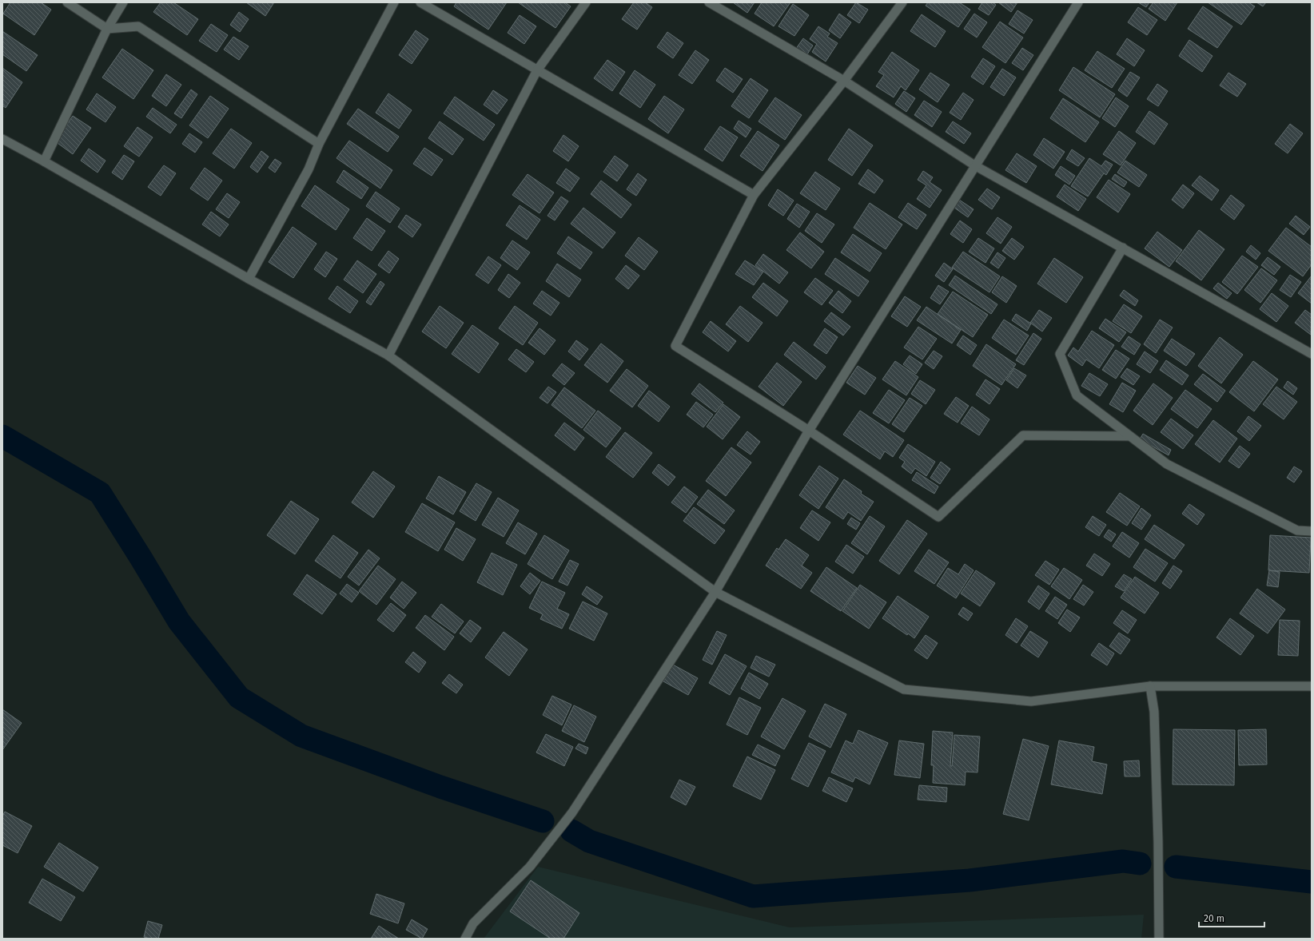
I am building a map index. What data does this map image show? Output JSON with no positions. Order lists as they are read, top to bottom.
{
  "scale_bar": "20 m"
}
